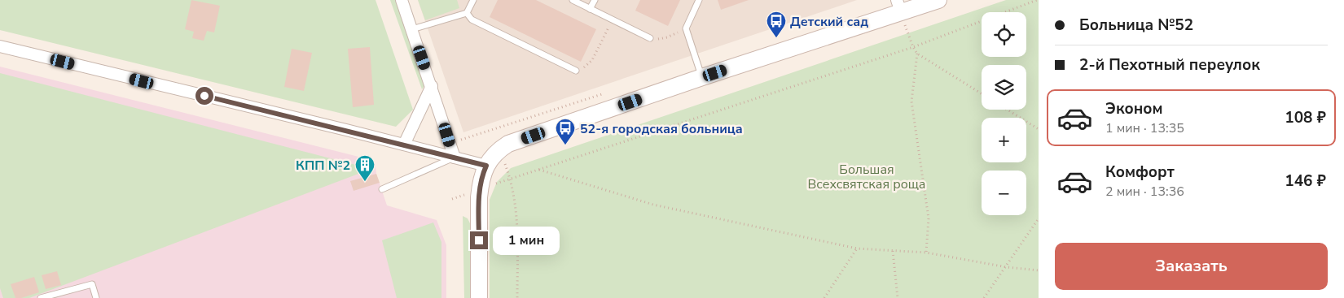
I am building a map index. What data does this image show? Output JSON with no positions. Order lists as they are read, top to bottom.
{
  "parks": ["Большая Всехсвятская роща"],
  "places": {
    "bus stop": ["Детский сад", "52-я городская больница"],
    "building": ["КПП №2"]
  },
  "page": {
    "banner": ["Больница №52", "2-й Пехотный переулок"],
    "map_buttons": ["+", "−"],
    "list": [
      {
        "name": "Эконом",
        "note": "1 мин · 13:35",
        "value": "108 ₽"
      },
      {
        "name": "Комфорт",
        "note": "2 мин · 13:36",
        "value": "146 ₽"
      }
    ],
    "bubble": "1 мин",
    "buttons": "Заказать"
  }
}
